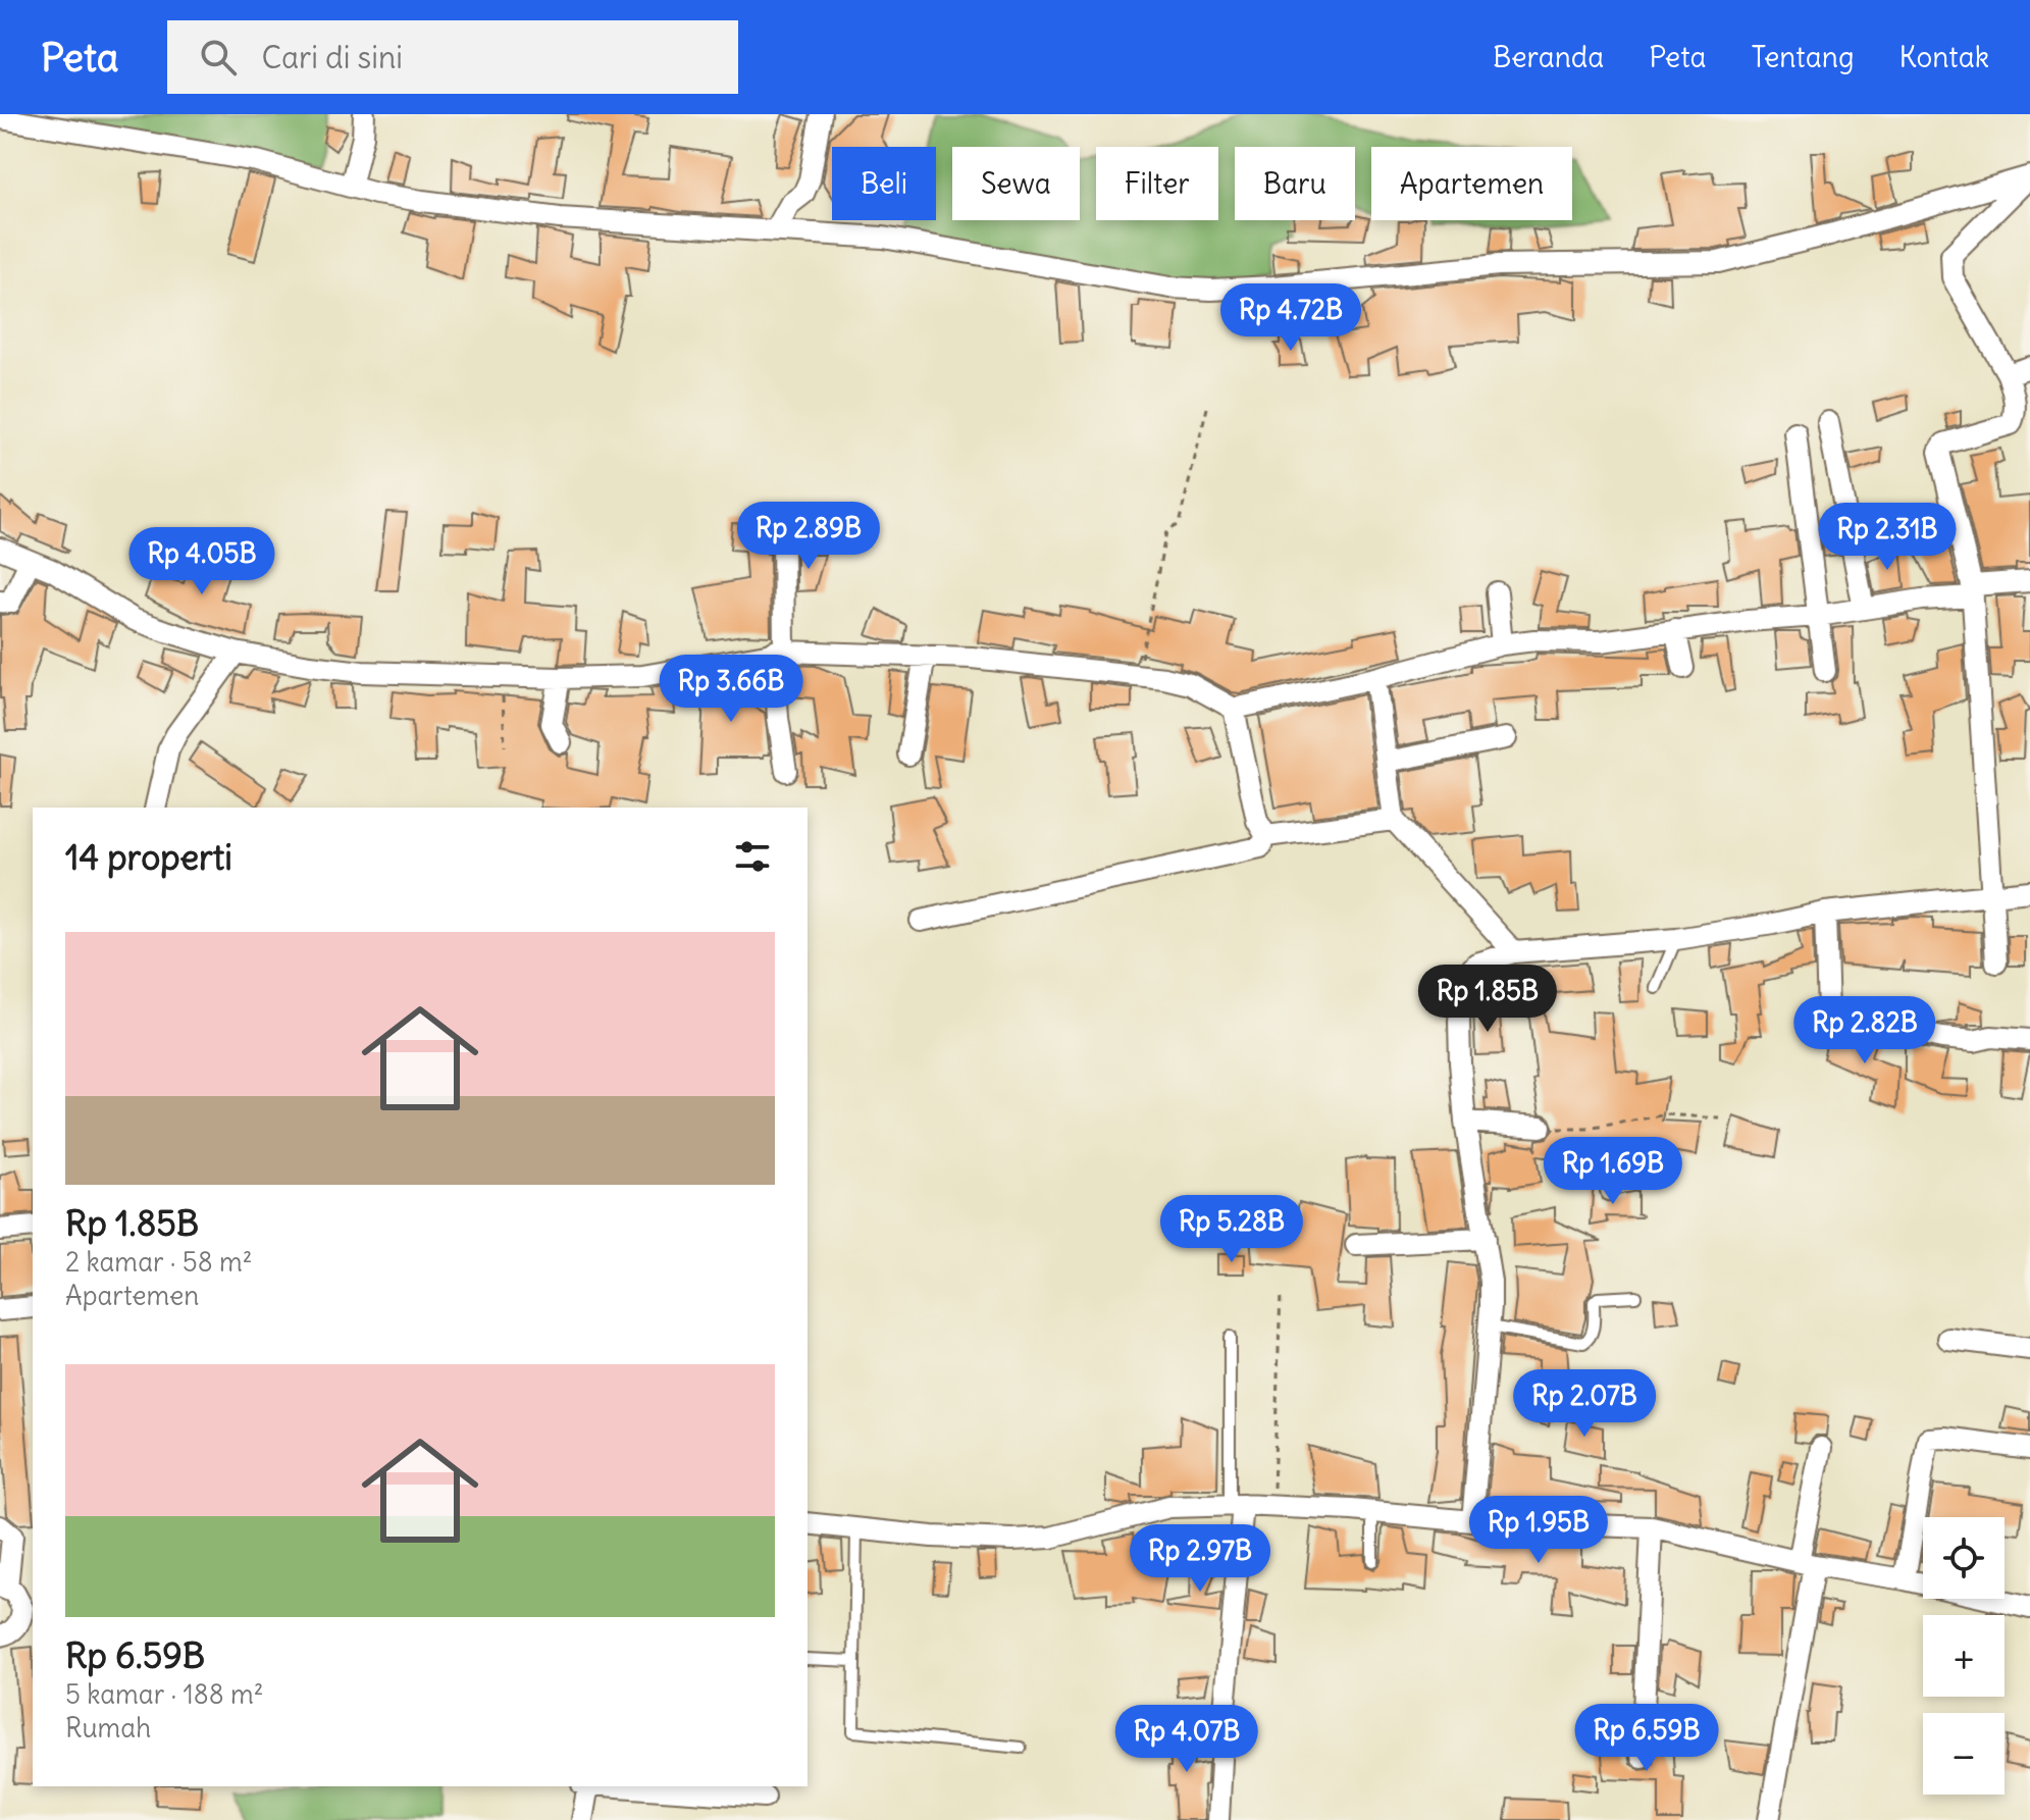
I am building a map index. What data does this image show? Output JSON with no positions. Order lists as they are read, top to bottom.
{
  "page": {
    "header": "Peta",
    "search": "Cari di sini",
    "nav": [
      "Beranda",
      "Peta",
      "Tentang",
      "Kontak"
    ],
    "chip": [
      "Beli",
      "Sewa",
      "Filter",
      "Baru",
      "Apartemen"
    ],
    "price": [
      "Rp 4.72B",
      "Rp 2.89B",
      "Rp 2.31B",
      "Rp 4.05B",
      "Rp 3.66B",
      "Rp 1.85B",
      "Rp 2.82B",
      "Rp 1.69B",
      "Rp 5.28B",
      "Rp 2.07B",
      "Rp 1.95B",
      "Rp 2.97B",
      "Rp 6.59B",
      "Rp 4.07B"
    ],
    "heading": "14 properti",
    "list": [
      {
        "name": "Rp 1.85B",
        "note": "2 kamar · 58 m² · Apartemen"
      },
      {
        "name": "Rp 6.59B",
        "note": "5 kamar · 188 m² · Rumah"
      }
    ],
    "map_buttons": ["+", "−"]
  }
}
